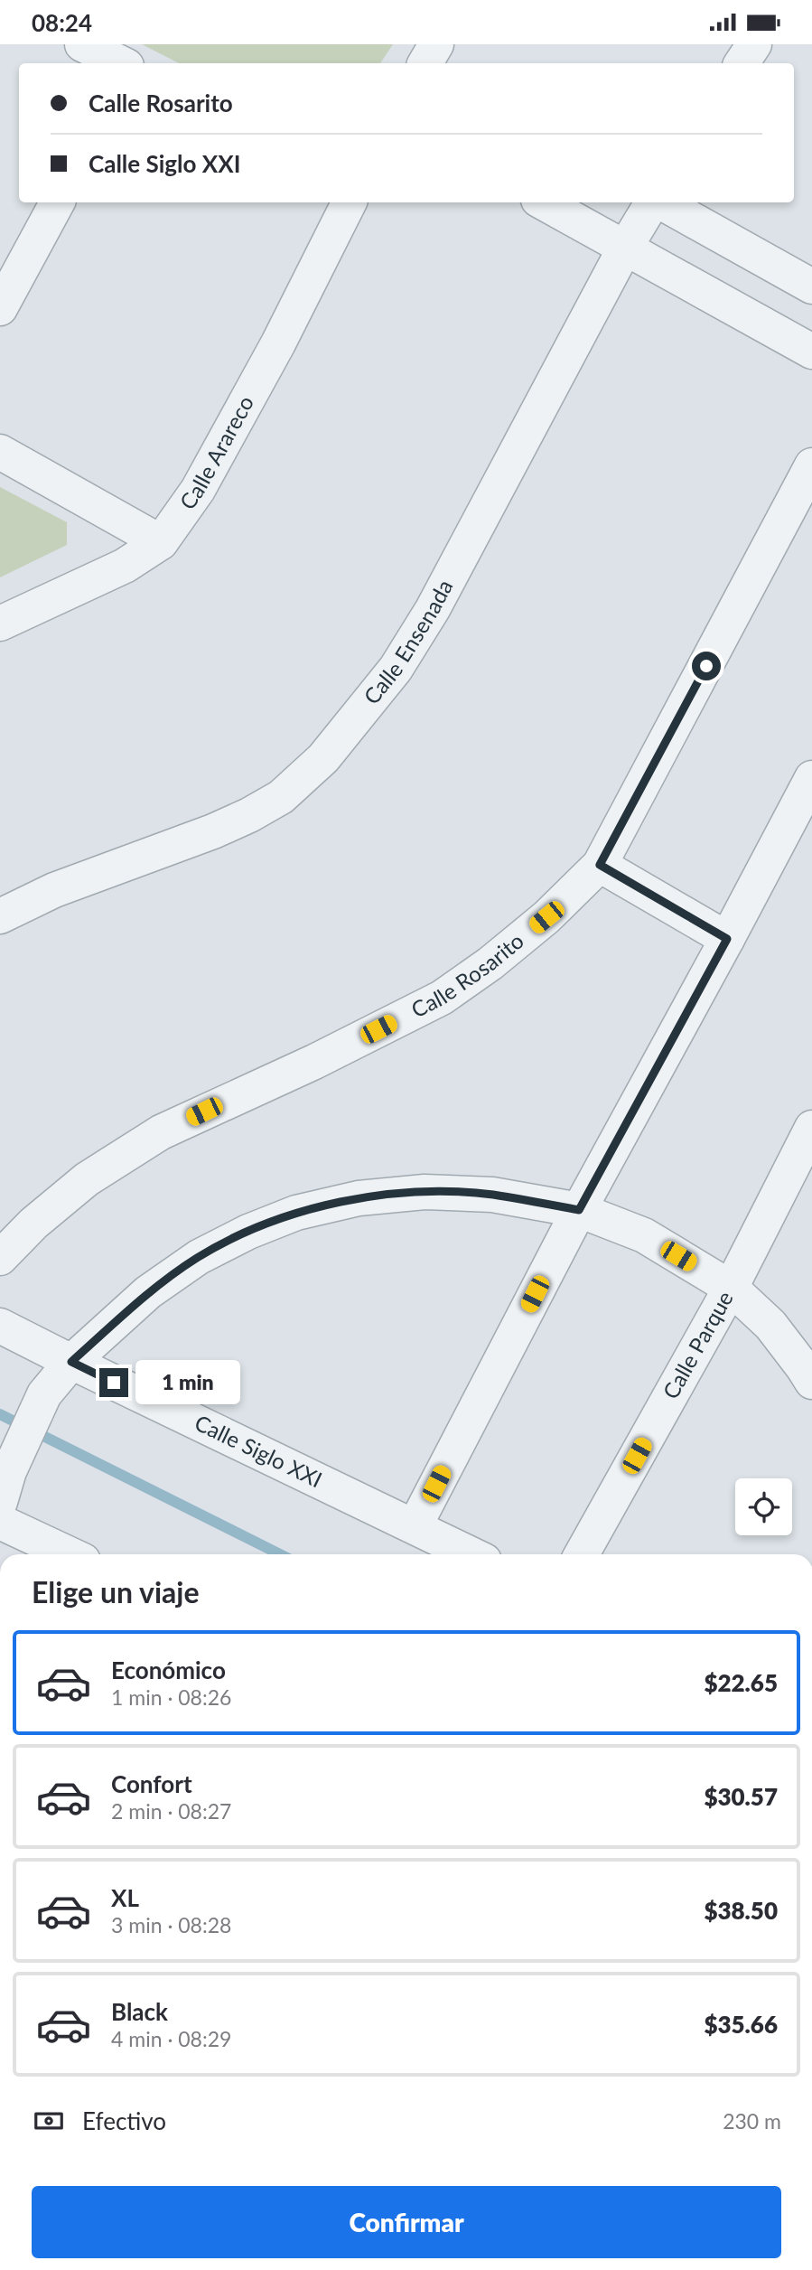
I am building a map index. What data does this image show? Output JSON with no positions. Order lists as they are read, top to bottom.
{
  "streets": {
    "street": [
      "Calle Arareco",
      "Calle Ensenada",
      "Calle Rosarito",
      "Calle Parque",
      "Calle Siglo XXI"
    ]
  },
  "page": {
    "status": "08:24",
    "banner": ["Calle Rosarito", "Calle Siglo XXI"],
    "bubble": "1 min",
    "heading": "Elige un viaje",
    "list": [
      {
        "name": "Económico",
        "note": "1 min · 08:26",
        "value": "$22.65"
      },
      {
        "name": "Confort",
        "note": "2 min · 08:27",
        "value": "$30.57"
      },
      {
        "name": "XL",
        "note": "3 min · 08:28",
        "value": "$38.50"
      },
      {
        "name": "Black",
        "note": "4 min · 08:29",
        "value": "$35.66"
      }
    ],
    "pay": ["Efectivo", "230 m"],
    "buttons": "Confirmar"
  }
}
